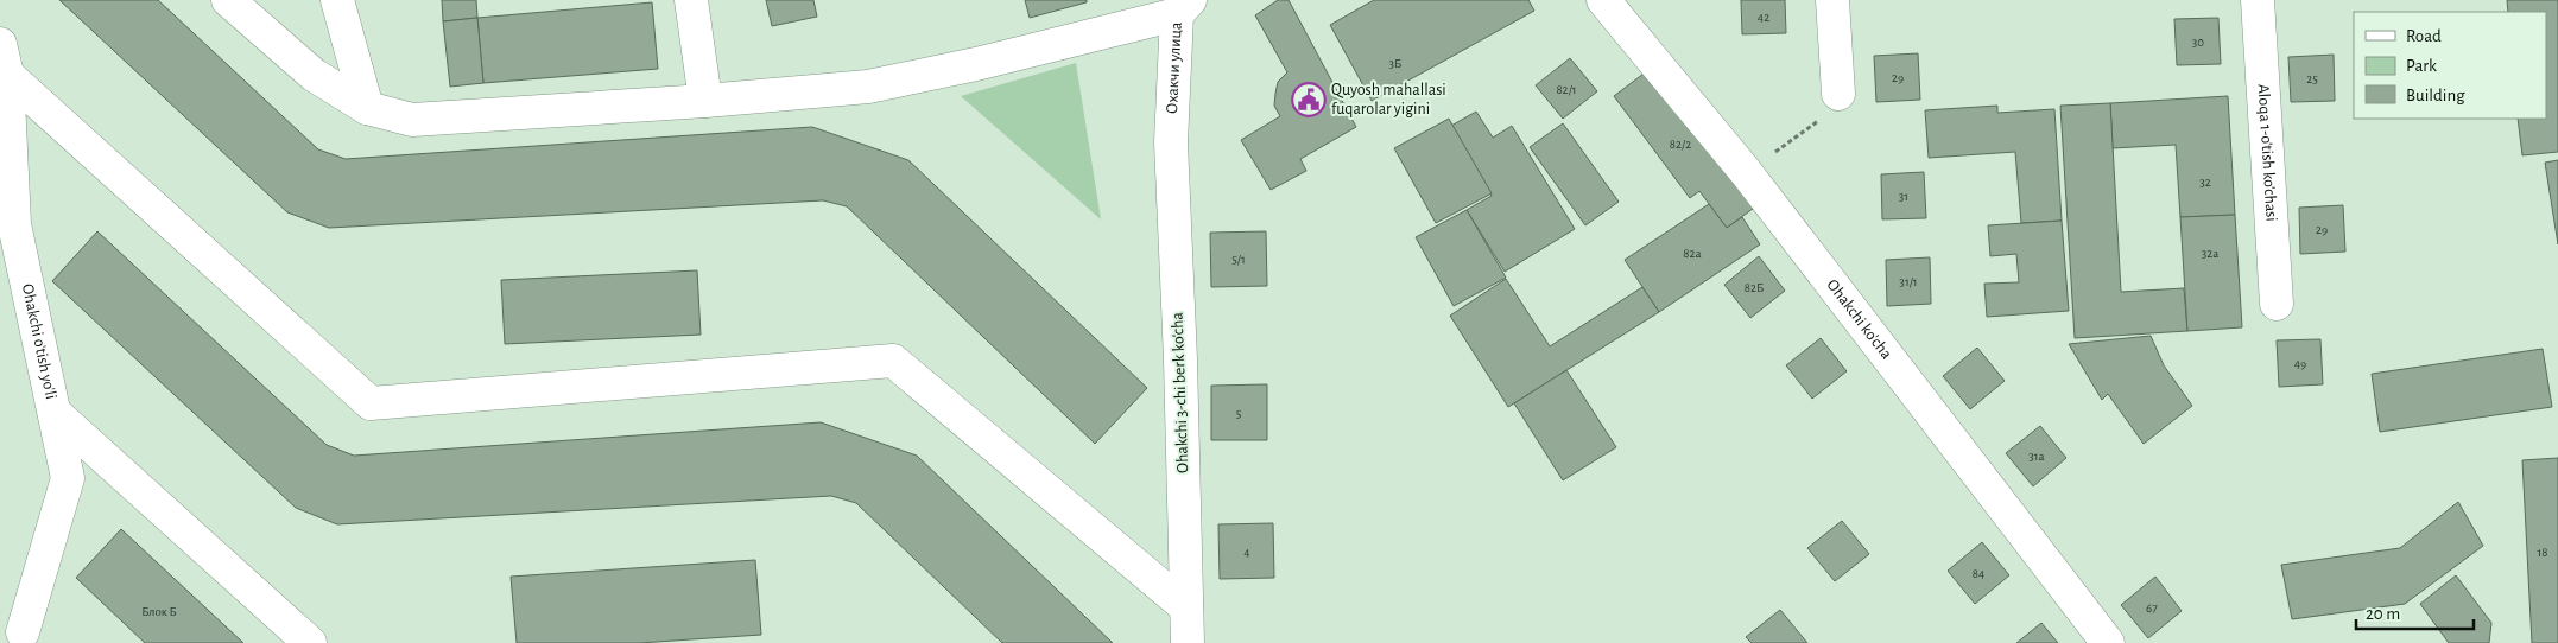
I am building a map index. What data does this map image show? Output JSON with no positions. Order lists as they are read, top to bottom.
{
  "streets": {
    "street": [
      "Охакчи улица",
      "Aloqa 1-o'tish ko'chasi",
      "Ohakchi ko'cha",
      "Ohakchi o'tish yo'li",
      "Ohakchi 3-chi berk ko'cha"
    ]
  },
  "crossings": [
    ["Охакчи улица", "Ohakchi 3-chi berk ko'cha"]
  ],
  "places": {
    "public building": ["Quyosh mahallasi fuqarolar yigini"]
  },
  "house_numbers": [
    "42",
    "30",
    "3Б",
    "29",
    "25",
    "82/1",
    "82/2",
    "32",
    "31",
    "29",
    "82a",
    "32a",
    "5/1",
    "31/1",
    "82Б",
    "49",
    "5",
    "31a",
    "4",
    "18",
    "84",
    "67",
    "Блок Б"
  ],
  "legend": ["Road", "Park", "Building"],
  "scale_bar": "20 m"
}
